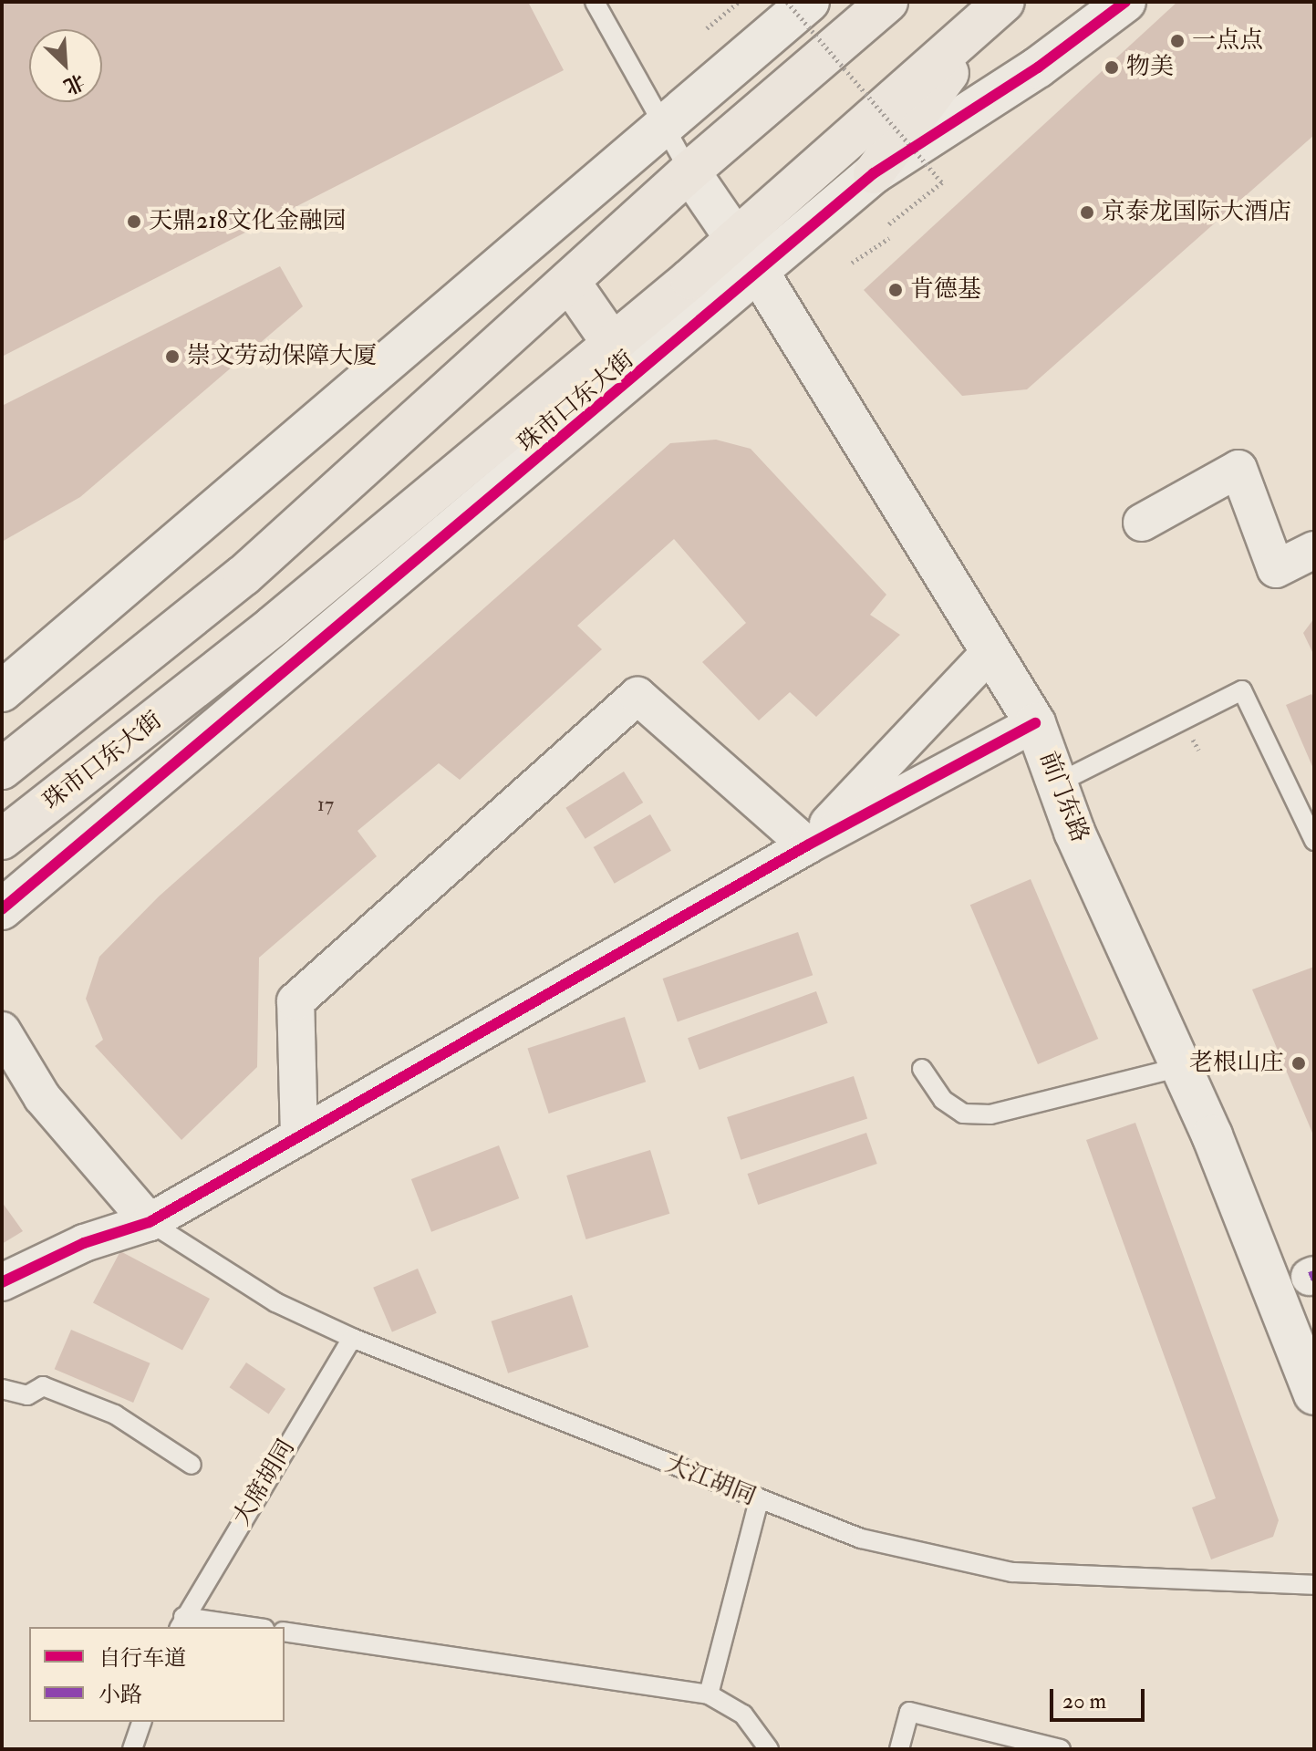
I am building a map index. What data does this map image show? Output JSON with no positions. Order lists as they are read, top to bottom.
{
  "streets": {
    "main road": ["珠市口东大街"],
    "street": ["前门东路"],
    "lane": ["大江胡同", "大席胡同"]
  },
  "crossings": [
    ["珠市口东大街", "前门东路"],
    ["大江胡同", "大席胡同"]
  ],
  "places": [
    "一点点",
    "物美",
    "京泰龙国际大酒店",
    "天鼎218文化金融园",
    "肯德基",
    "崇文劳动保障大厦",
    "老根山庄"
  ],
  "house_numbers": ["17"],
  "legend": ["自行车道", "小路"],
  "scale_bar": "20 m",
  "north": "bottom right"
}
